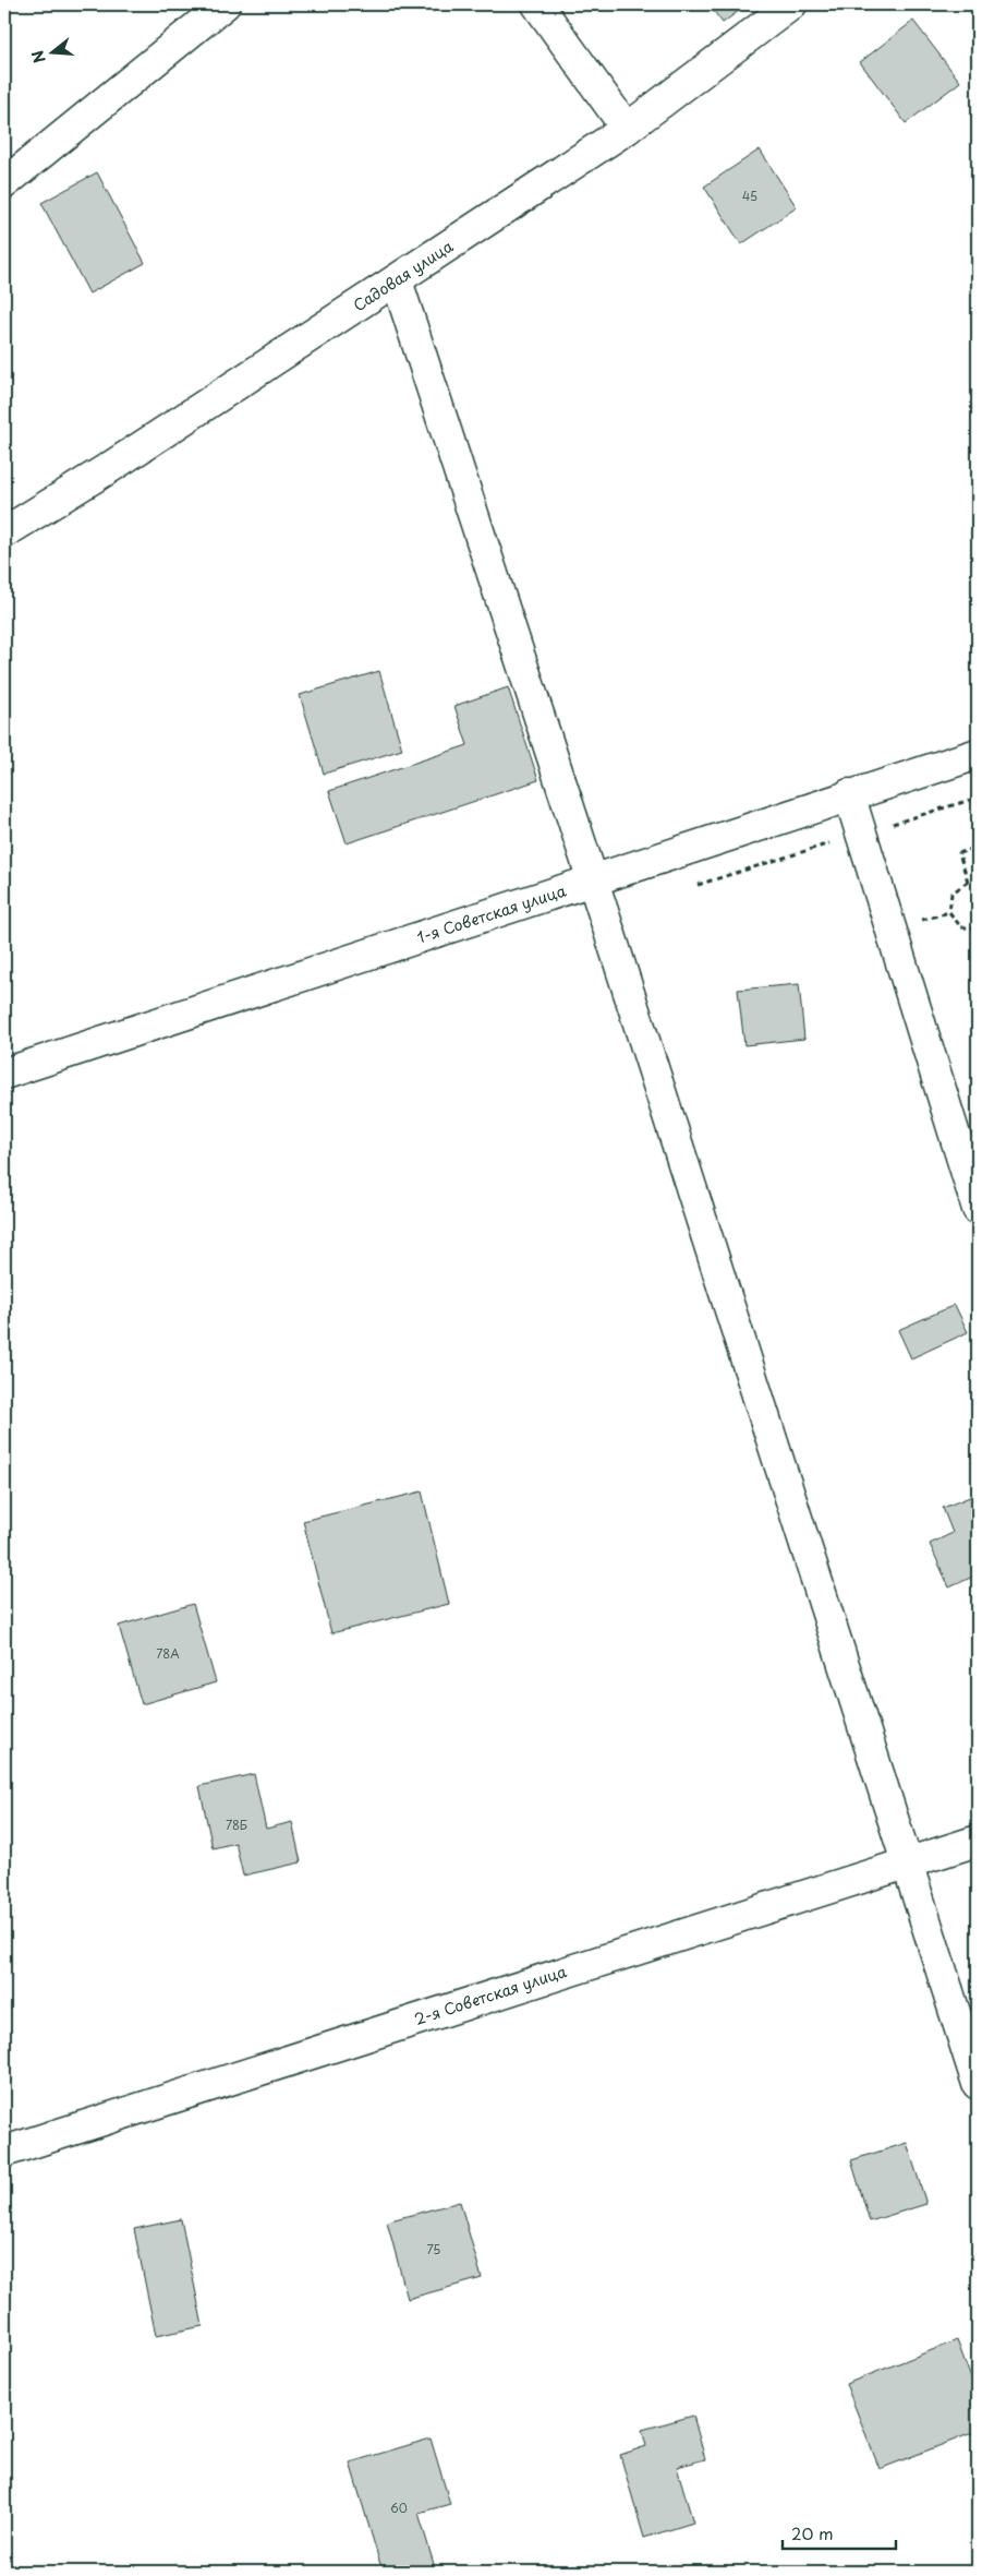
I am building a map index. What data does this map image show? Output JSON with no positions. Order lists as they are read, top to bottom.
{
  "streets": {
    "street": ["Садовая улица", "1-я Советская улица", "2-я Советская улица"]
  },
  "house_numbers": [
    "45",
    "78А",
    "78Б",
    "75",
    "60"
  ],
  "scale_bar": "20 m",
  "north": "left"
}
